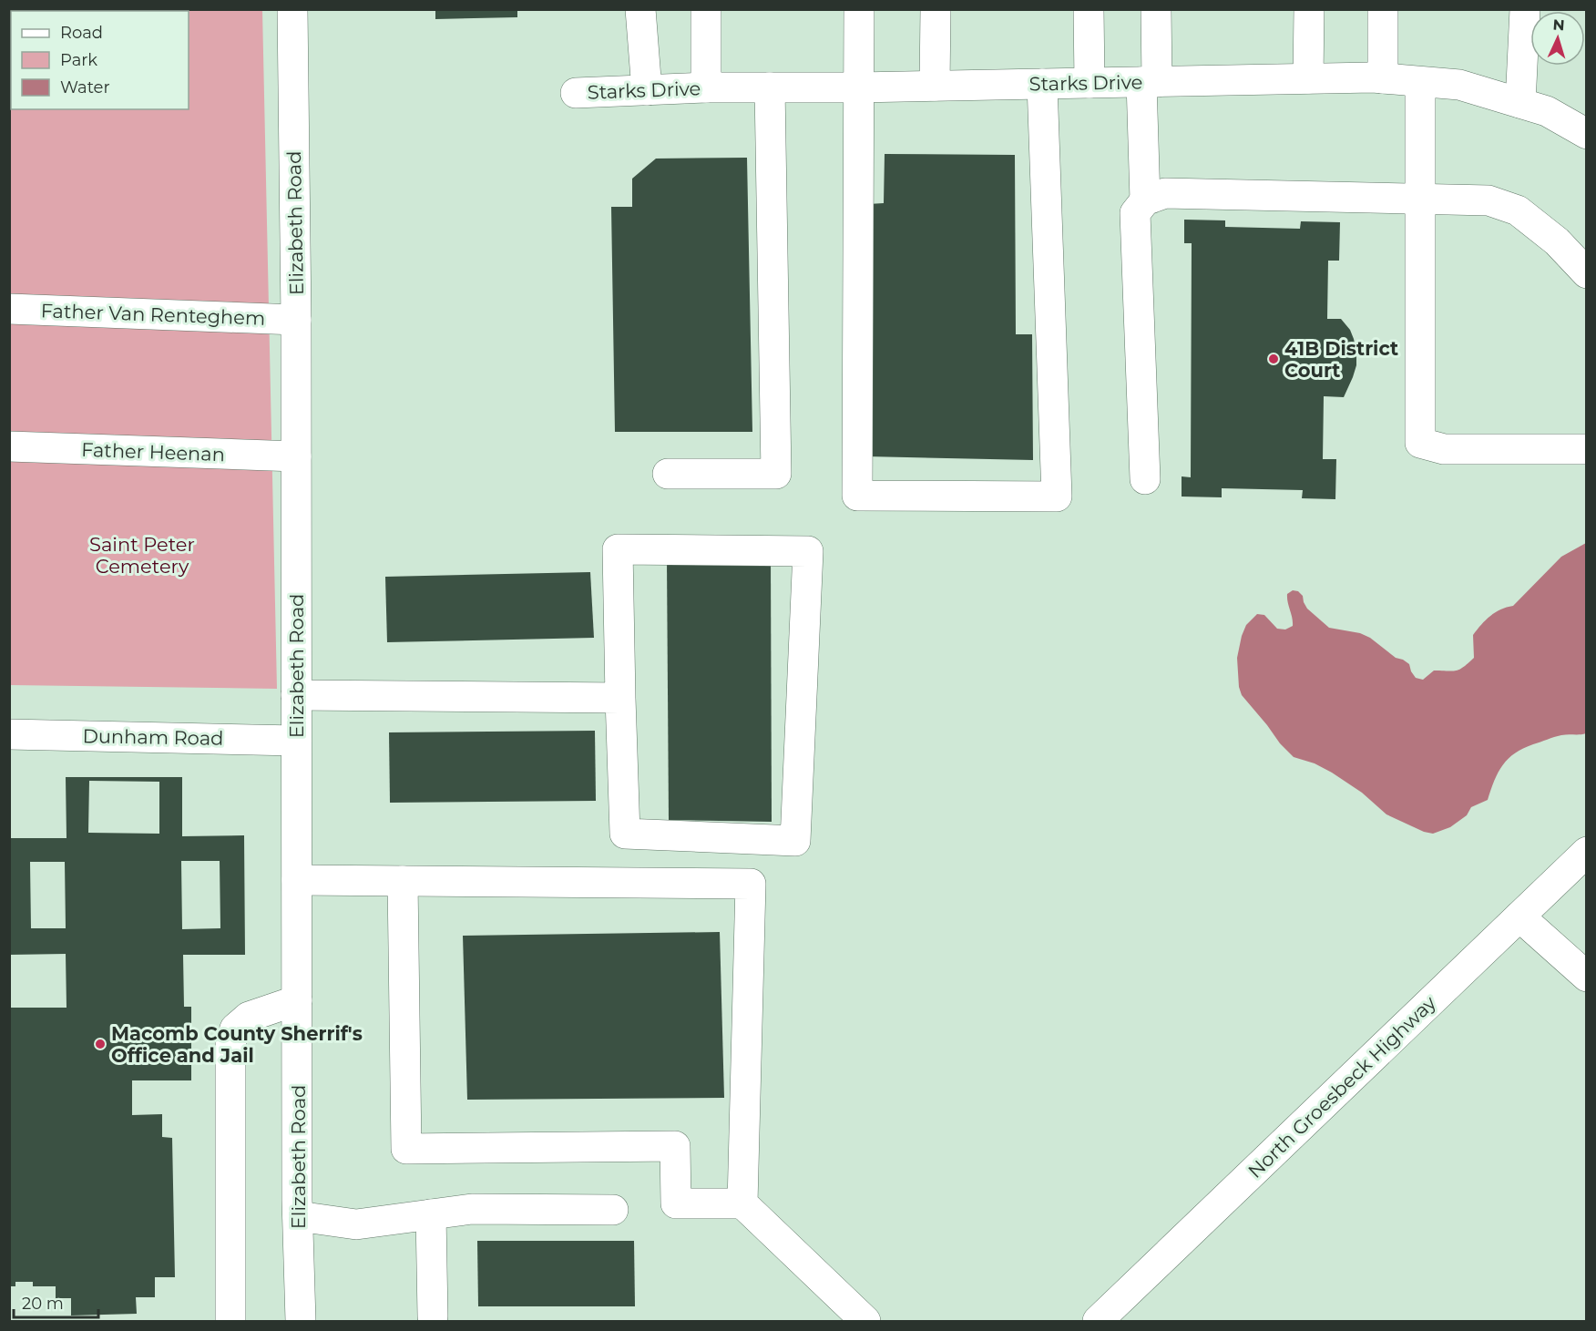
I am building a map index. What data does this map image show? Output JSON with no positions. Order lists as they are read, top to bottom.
{
  "streets": {
    "street": [
      "Starks Drive",
      "Elizabeth Road",
      "Father Van Renteghem",
      "Father Heenan",
      "Dunham Road",
      "North Groesbeck Highway"
    ]
  },
  "crossings": [
    ["Elizabeth Road", "Father Van Renteghem"],
    ["Elizabeth Road", "Father Heenan"],
    ["Elizabeth Road", "Dunham Road"]
  ],
  "parks": ["Saint Peter Cemetery"],
  "places": ["41B District Court", "Macomb County Sherrif's Office and Jail"],
  "legend": ["Road", "Park", "Water"],
  "scale_bar": "20 m",
  "north": "top"
}
